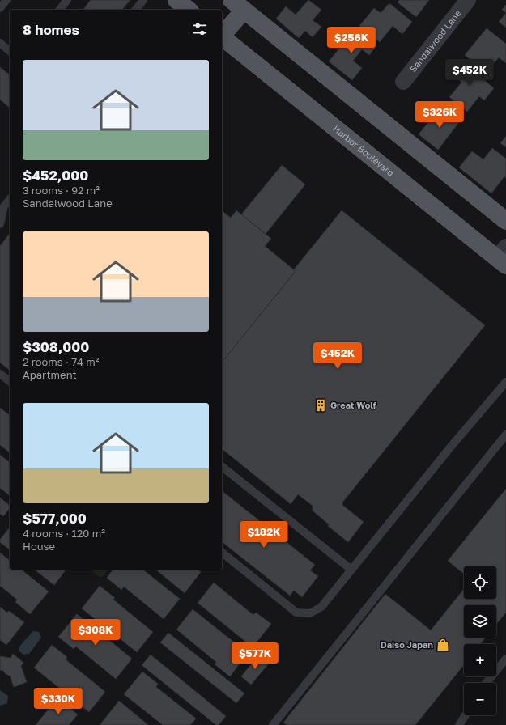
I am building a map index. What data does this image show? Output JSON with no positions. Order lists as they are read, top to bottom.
{
  "streets": {
    "main road": ["Harbor Boulevard"],
    "street": ["Sandalwood Lane"]
  },
  "places": {
    "building": ["Great Wolf"],
    "shop": ["Daiso Japan"]
  },
  "page": {
    "heading": "8 homes",
    "price": [
      "$256K",
      "$452K",
      "$326K",
      "$452K",
      "$182K",
      "$308K",
      "$577K",
      "$330K"
    ],
    "list": [
      {
        "name": "$452,000",
        "note": "3 rooms · 92 m² · Sandalwood Lane"
      },
      {
        "name": "$308,000",
        "note": "2 rooms · 74 m² · Apartment"
      },
      {
        "name": "$577,000",
        "note": "4 rooms · 120 m² · House"
      }
    ],
    "map_buttons": ["+", "−"]
  }
}
